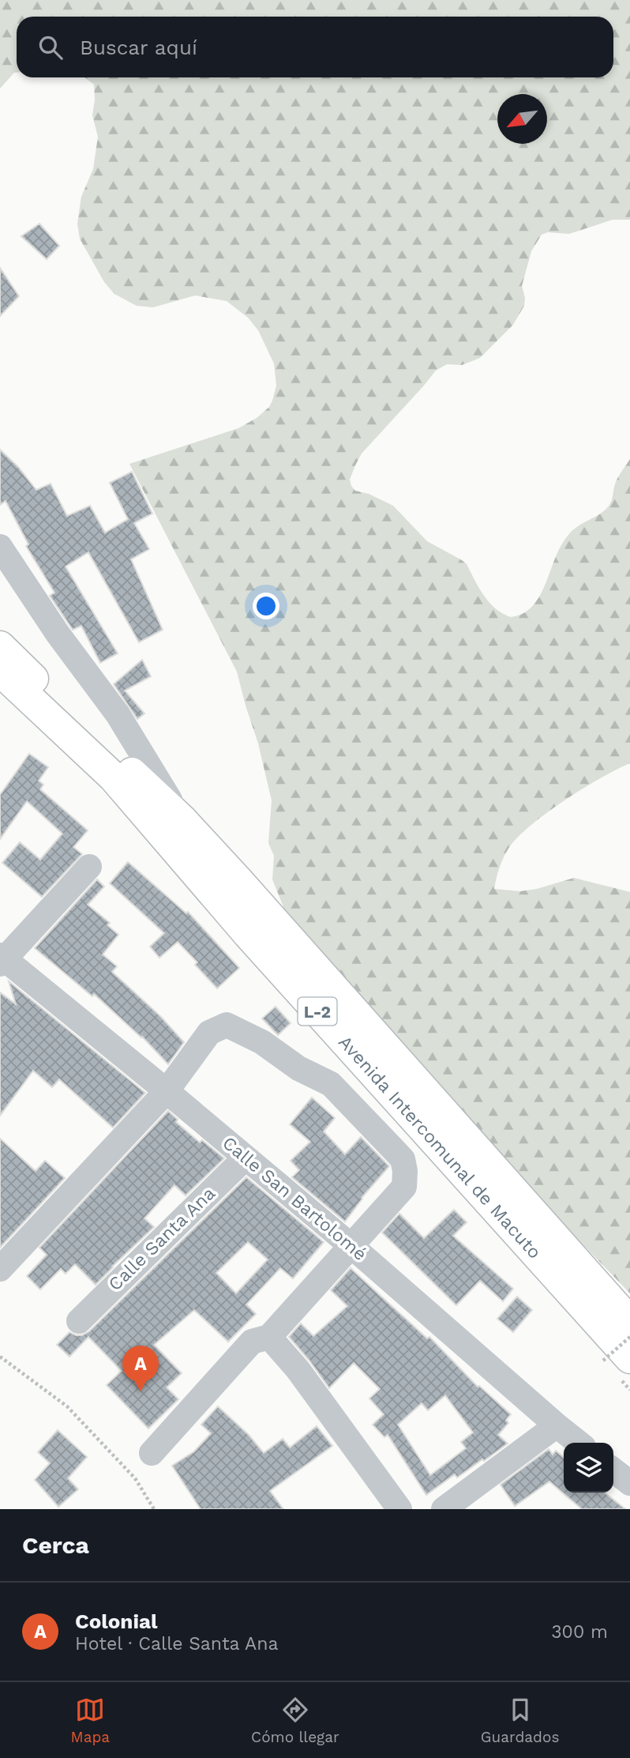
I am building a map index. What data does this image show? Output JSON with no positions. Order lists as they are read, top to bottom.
{
  "streets": {
    "main road": ["L-2", "Avenida Intercomunal de Macuto"],
    "street": ["Calle San Bartolomé", "Calle Santa Ana"]
  },
  "crossings": [
    ["Calle San Bartolomé", "Calle Santa Ana"]
  ],
  "north": "bottom left",
  "page": {
    "search": "Buscar aquí",
    "pins": "A",
    "heading": "Cerca",
    "list": [
      {
        "mark": "A",
        "name": "Colonial",
        "note": "Hotel · Calle Santa Ana",
        "value": "300 m"
      }
    ],
    "nav": ["Mapa", "Cómo llegar", "Guardados"]
  }
}
